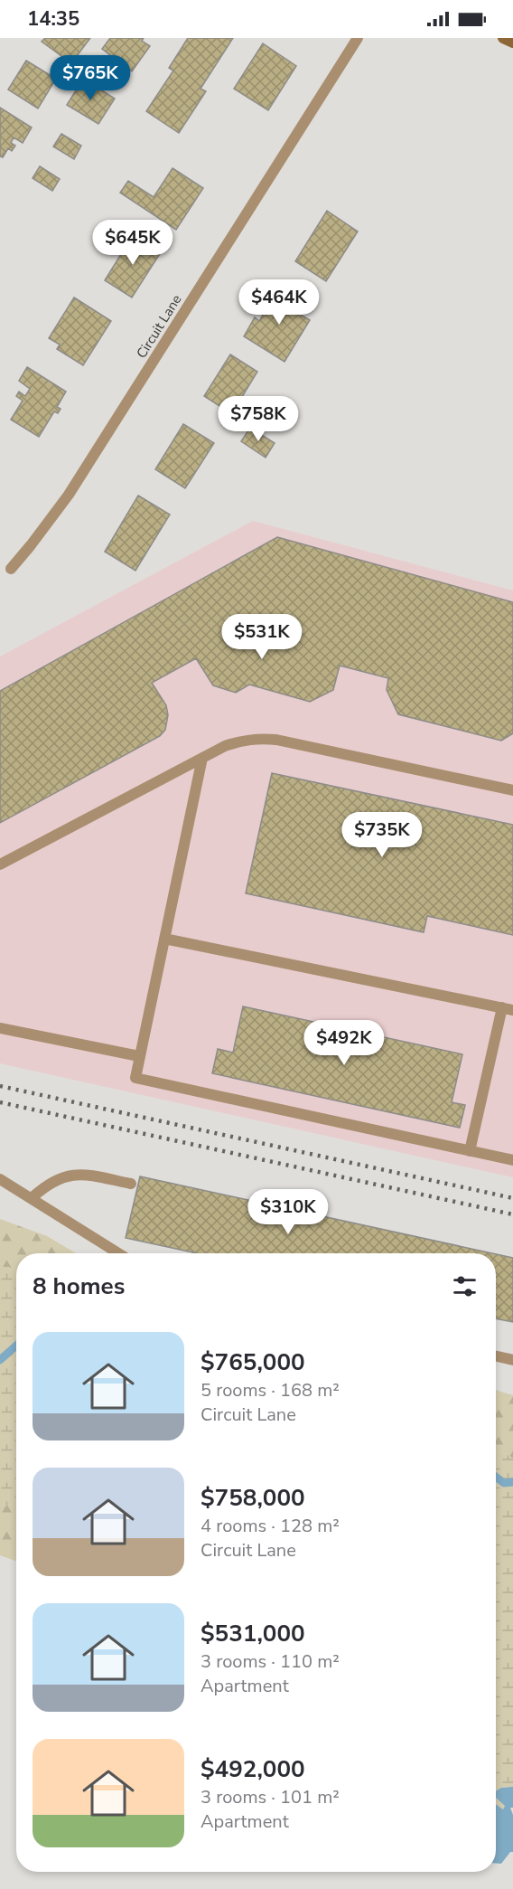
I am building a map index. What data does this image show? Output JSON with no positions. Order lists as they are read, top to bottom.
{
  "streets": {
    "street": ["Circuit Lane"]
  },
  "page": {
    "status": "14:35",
    "price": [
      "$765K",
      "$645K",
      "$464K",
      "$758K",
      "$531K",
      "$735K",
      "$492K",
      "$310K"
    ],
    "heading": "8 homes",
    "list": [
      {
        "name": "$765,000",
        "note": "5 rooms · 168 m² · Circuit Lane"
      },
      {
        "name": "$758,000",
        "note": "4 rooms · 128 m² · Circuit Lane"
      },
      {
        "name": "$531,000",
        "note": "3 rooms · 110 m² · Apartment"
      },
      {
        "name": "$492,000",
        "note": "3 rooms · 101 m² · Apartment"
      }
    ]
  }
}
